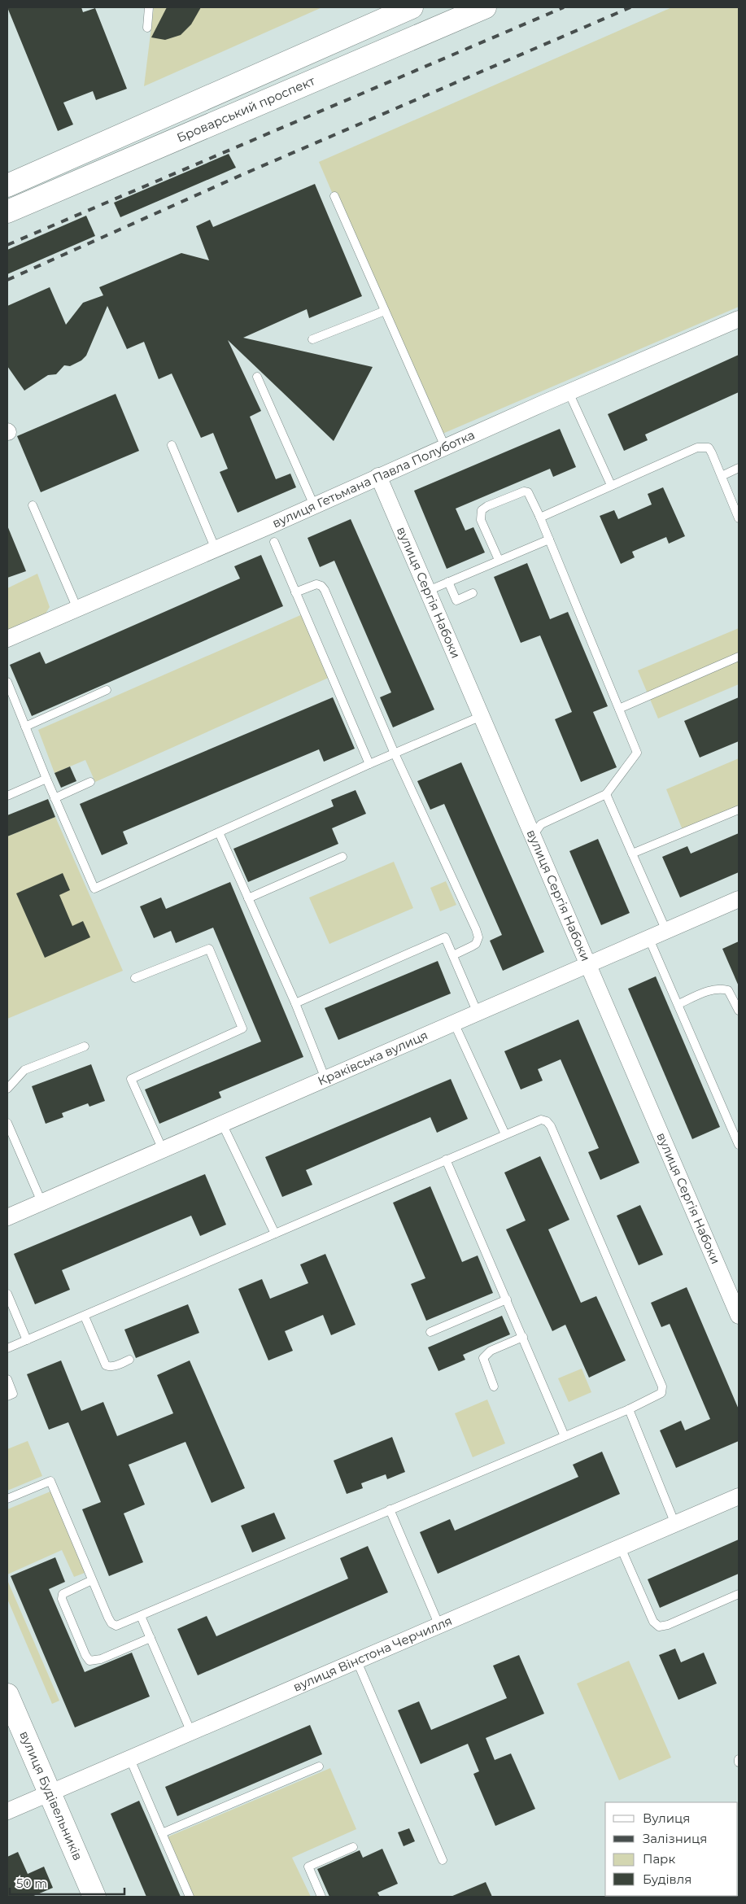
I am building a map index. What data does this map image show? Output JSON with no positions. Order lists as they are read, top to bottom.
{
  "streets": {
    "main road": ["Броварський проспект", "вулиця Будівельників"],
    "street": [
      "вулиця Гетьмана Павла Полуботка",
      "вулиця Сергія Набоки",
      "Краківська вулиця",
      "вулиця Вінстона Черчилля"
    ]
  },
  "crossings": [
    ["вулиця Гетьмана Павла Полуботка", "вулиця Сергія Набоки"],
    ["вулиця Сергія Набоки", "Краківська вулиця"],
    ["вулиця Вінстона Черчилля", "вулиця Будівельників"]
  ],
  "legend": [
    "Вулиця",
    "Залізниця",
    "Парк",
    "Будівля"
  ],
  "scale_bar": "50 m"
}
